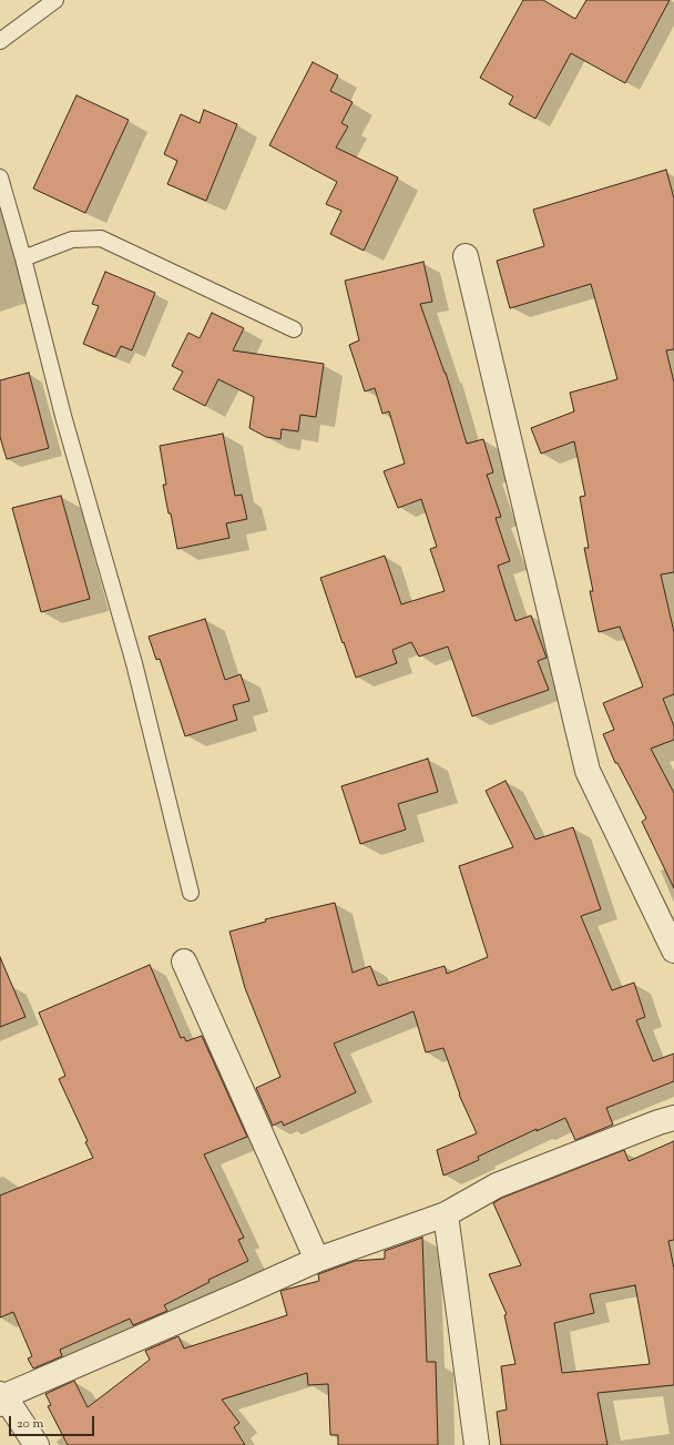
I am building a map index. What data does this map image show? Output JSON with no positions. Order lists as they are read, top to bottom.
{
  "scale_bar": "20 m"
}
